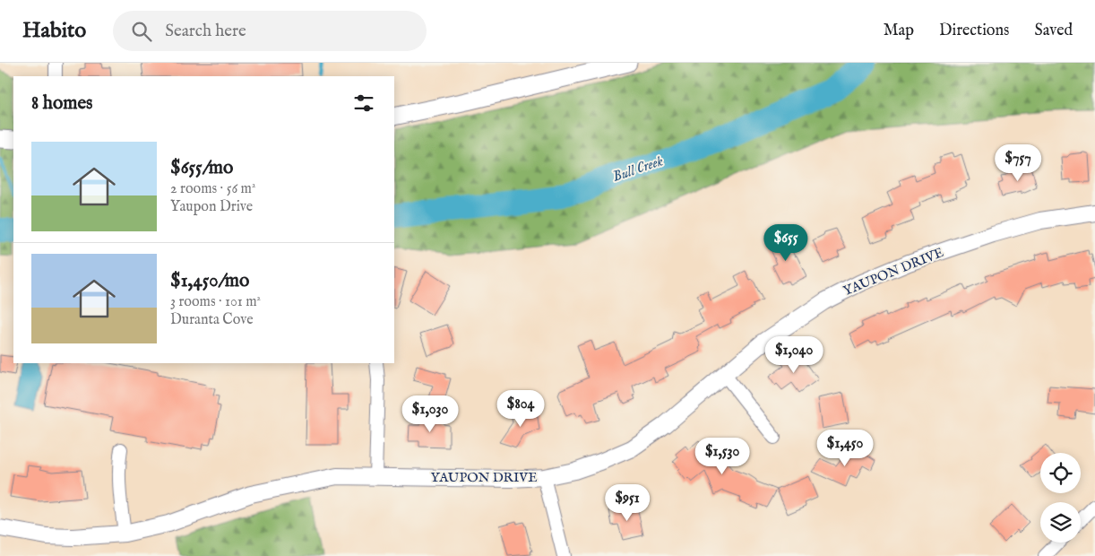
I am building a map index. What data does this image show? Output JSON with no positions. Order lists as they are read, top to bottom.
{
  "streets": {
    "street": ["YAUPON DRIVE"]
  },
  "water": ["Bull Creek"],
  "page": {
    "header": "Habito",
    "search": "Search here",
    "nav": ["Map", "Directions", "Saved"],
    "heading": "8 homes",
    "list": [
      {
        "name": "$655/mo",
        "note": "2 rooms · 56 m² · Yaupon Drive"
      },
      {
        "name": "$1,450/mo",
        "note": "3 rooms · 101 m² · Duranta Cove"
      }
    ],
    "price": [
      "$757",
      "$655",
      "$1,040",
      "$804",
      "$1,030",
      "$1,450",
      "$1,530",
      "$951"
    ]
  }
}
